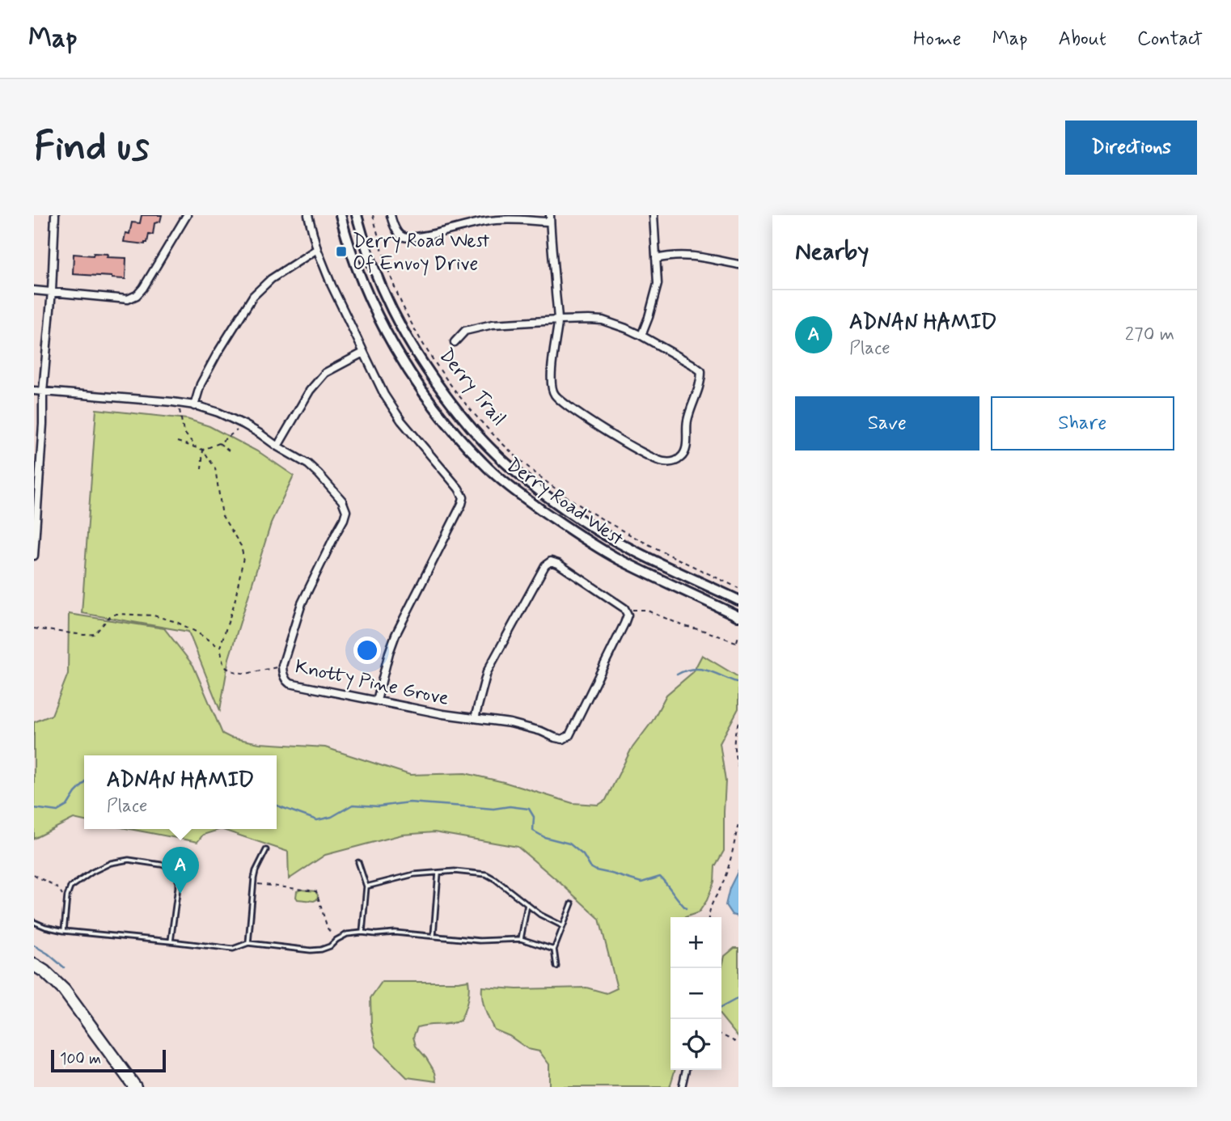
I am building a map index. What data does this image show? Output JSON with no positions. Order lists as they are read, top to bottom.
{
  "streets": {
    "main road": ["Derry Road West"],
    "street": ["Knotty Pine Grove"],
    "path": ["Derry Trail"]
  },
  "places": {
    "transit": ["Derry Road West Of Envoy Drive"]
  },
  "scale_bar": "100 m",
  "page": {
    "header": "Map",
    "nav": [
      "Home",
      "Map",
      "About",
      "Contact"
    ],
    "buttons": [
      "Directions",
      ["Save", "Share"]
    ],
    "title": "Find us",
    "heading": "Nearby",
    "list": [
      {
        "mark": "A",
        "name": "ADNAN HAMID",
        "note": "Place",
        "value": "270 m"
      }
    ],
    "popup": ["ADNAN HAMID", "Place"],
    "pins": "A",
    "map_buttons": ["+", "−"],
    "scale": "100 m"
  }
}
